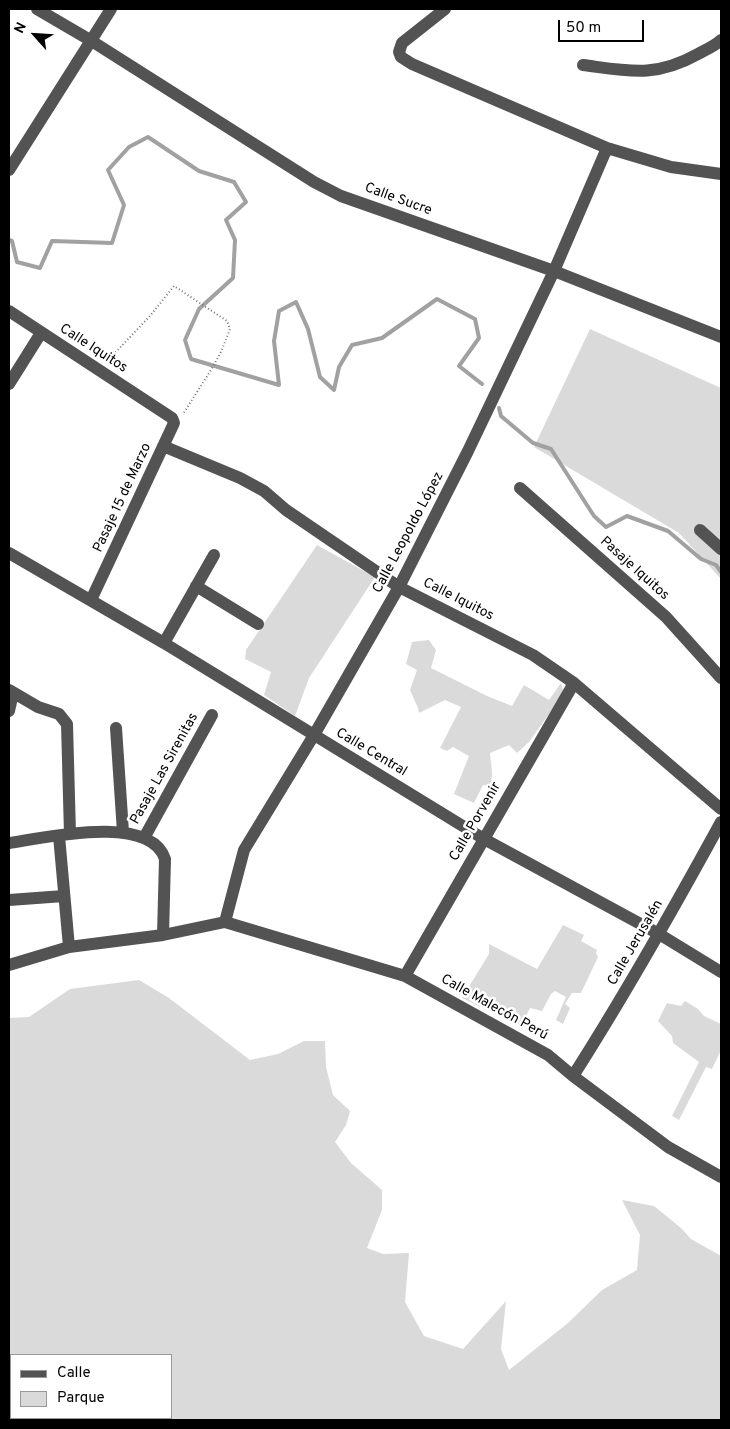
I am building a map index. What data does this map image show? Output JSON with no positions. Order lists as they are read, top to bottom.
{
  "streets": {
    "street": [
      "Calle Sucre",
      "Calle Iquitos",
      "Pasaje 15 de Marzo",
      "Calle Leopoldo López",
      "Pasaje Iquitos",
      "Calle Central",
      "Pasaje Las Sirenitas",
      "Calle Porvenir",
      "Calle Jerusalén",
      "Calle Malecón Perú"
    ]
  },
  "crossings": [
    ["Calle Sucre", "Calle Leopoldo López"],
    ["Calle Iquitos", "Pasaje 15 de Marzo"],
    ["Calle Iquitos", "Calle Leopoldo López"],
    ["Calle Iquitos", "Calle Porvenir"],
    ["Pasaje 15 de Marzo", "Calle Central"],
    ["Calle Leopoldo López", "Calle Central"],
    ["Calle Leopoldo López", "Calle Malecón Perú"],
    ["Calle Central", "Calle Porvenir"],
    ["Calle Central", "Calle Jerusalén"],
    ["Calle Porvenir", "Calle Malecón Perú"],
    ["Calle Jerusalén", "Calle Malecón Perú"]
  ],
  "legend": ["Calle", "Parque"],
  "scale_bar": "50 m",
  "north": "top left"
}
